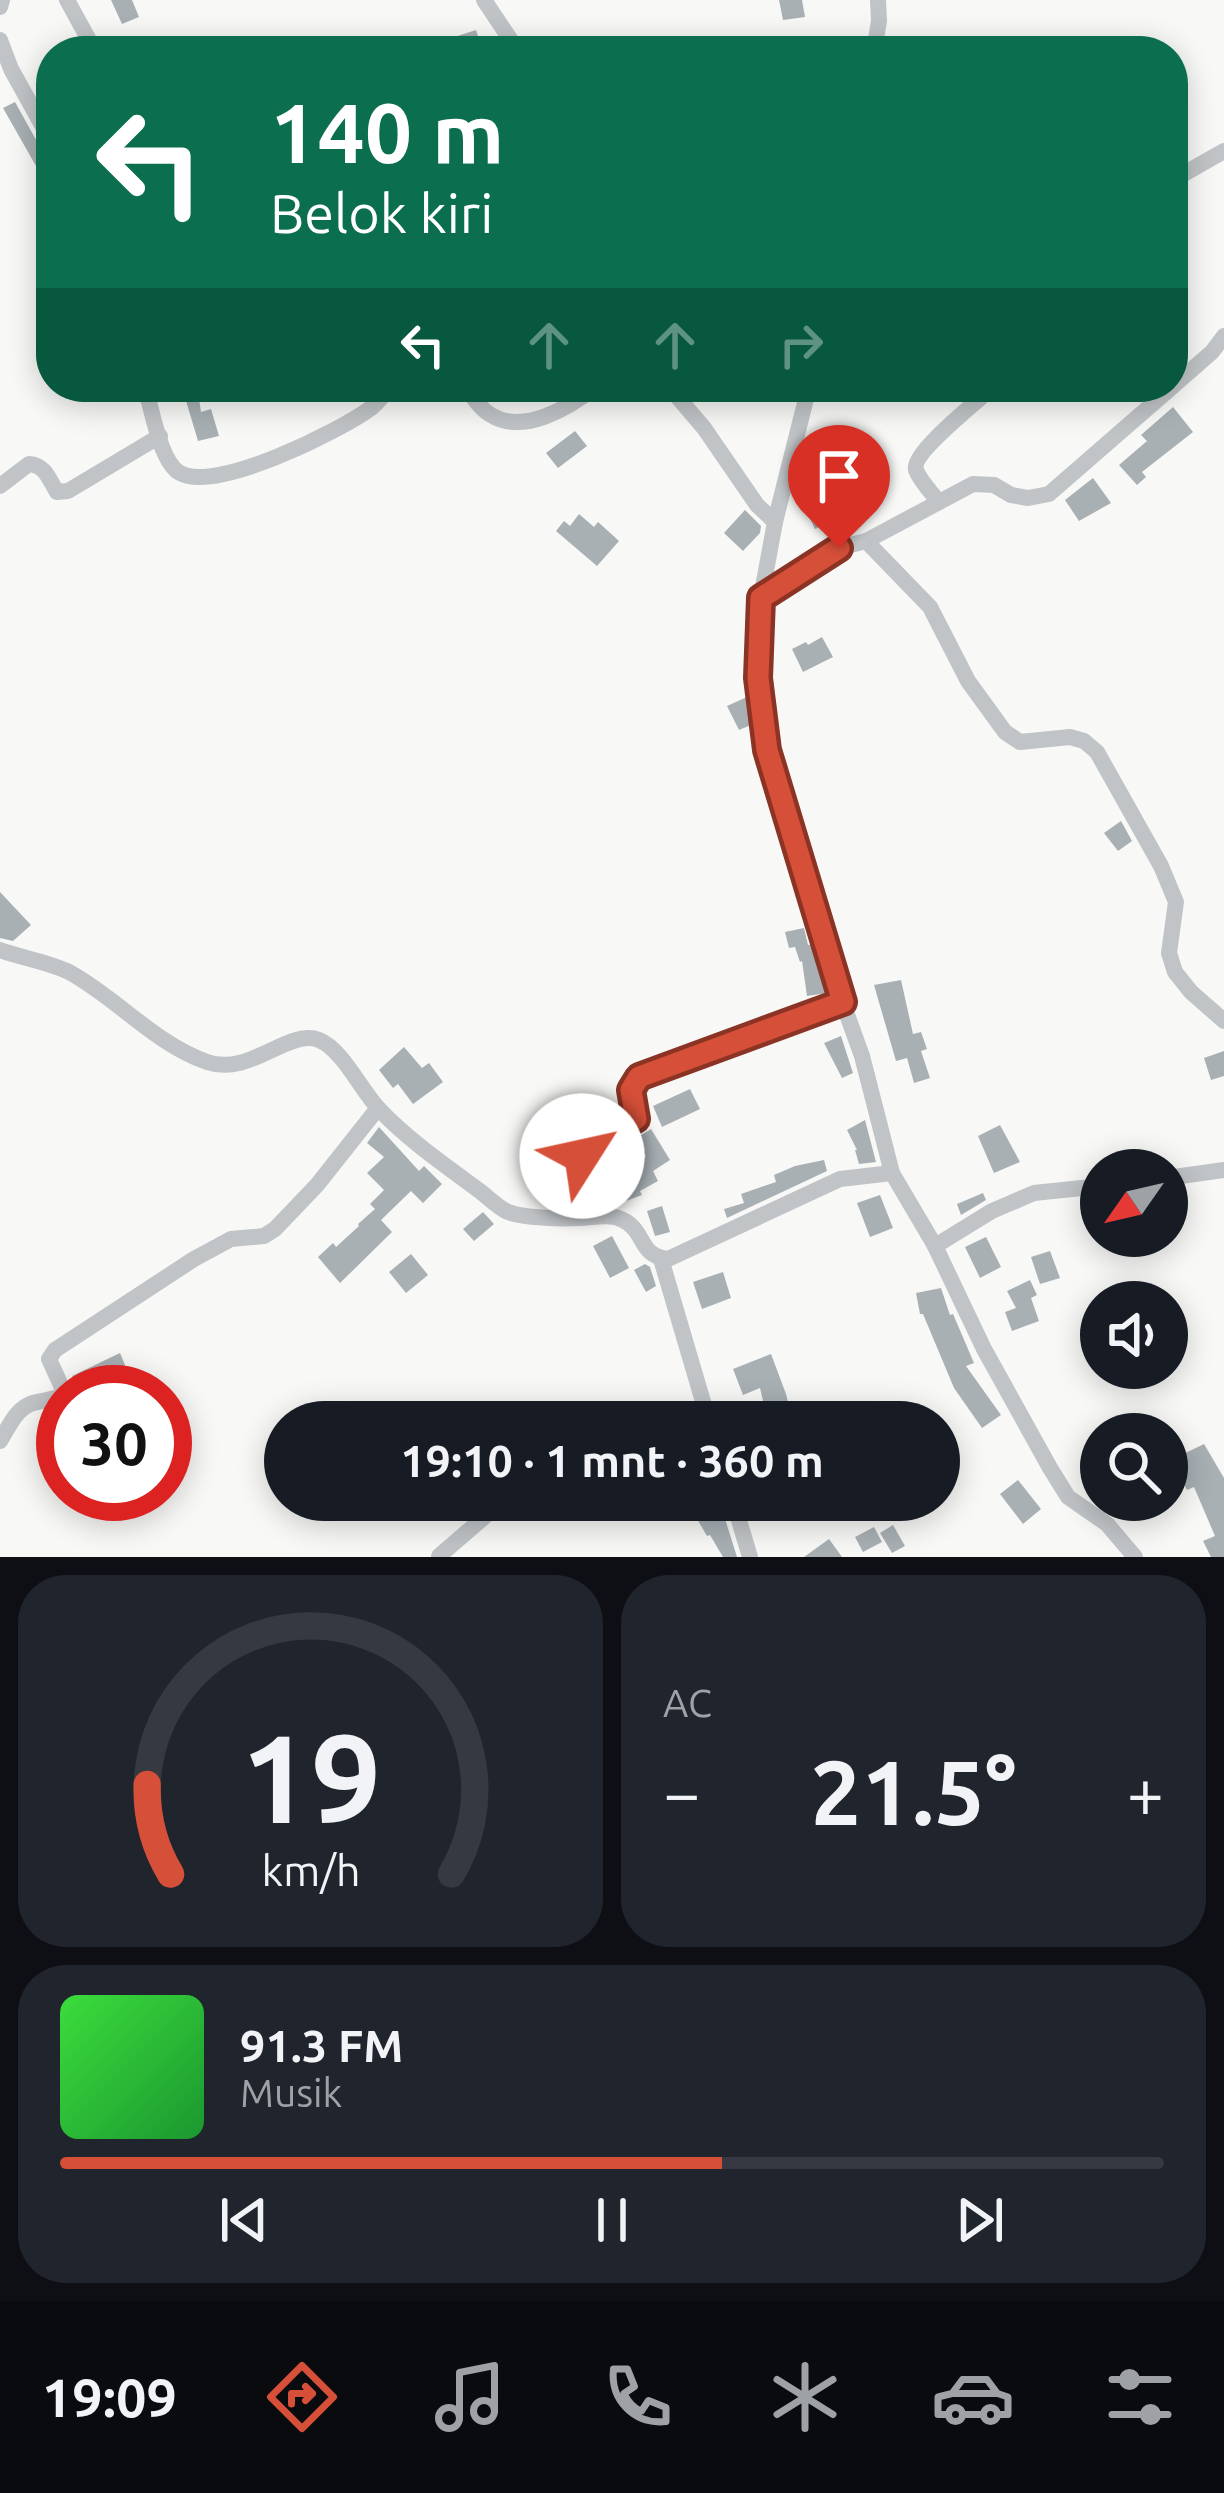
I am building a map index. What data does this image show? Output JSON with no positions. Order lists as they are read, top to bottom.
{
  "north": "bottom left",
  "page": {
    "turn": ["140 m", "Belok kiri"],
    "limit": "30",
    "trip": "19:10 · 1 mnt · 360 m",
    "tile": "AC",
    "heat": ["−", "21.5°", "+"],
    "song": ["91.3 FM", "Musik"],
    "tabs": "19:09",
    "gauge": ["19", "km/h"]
  }
}
